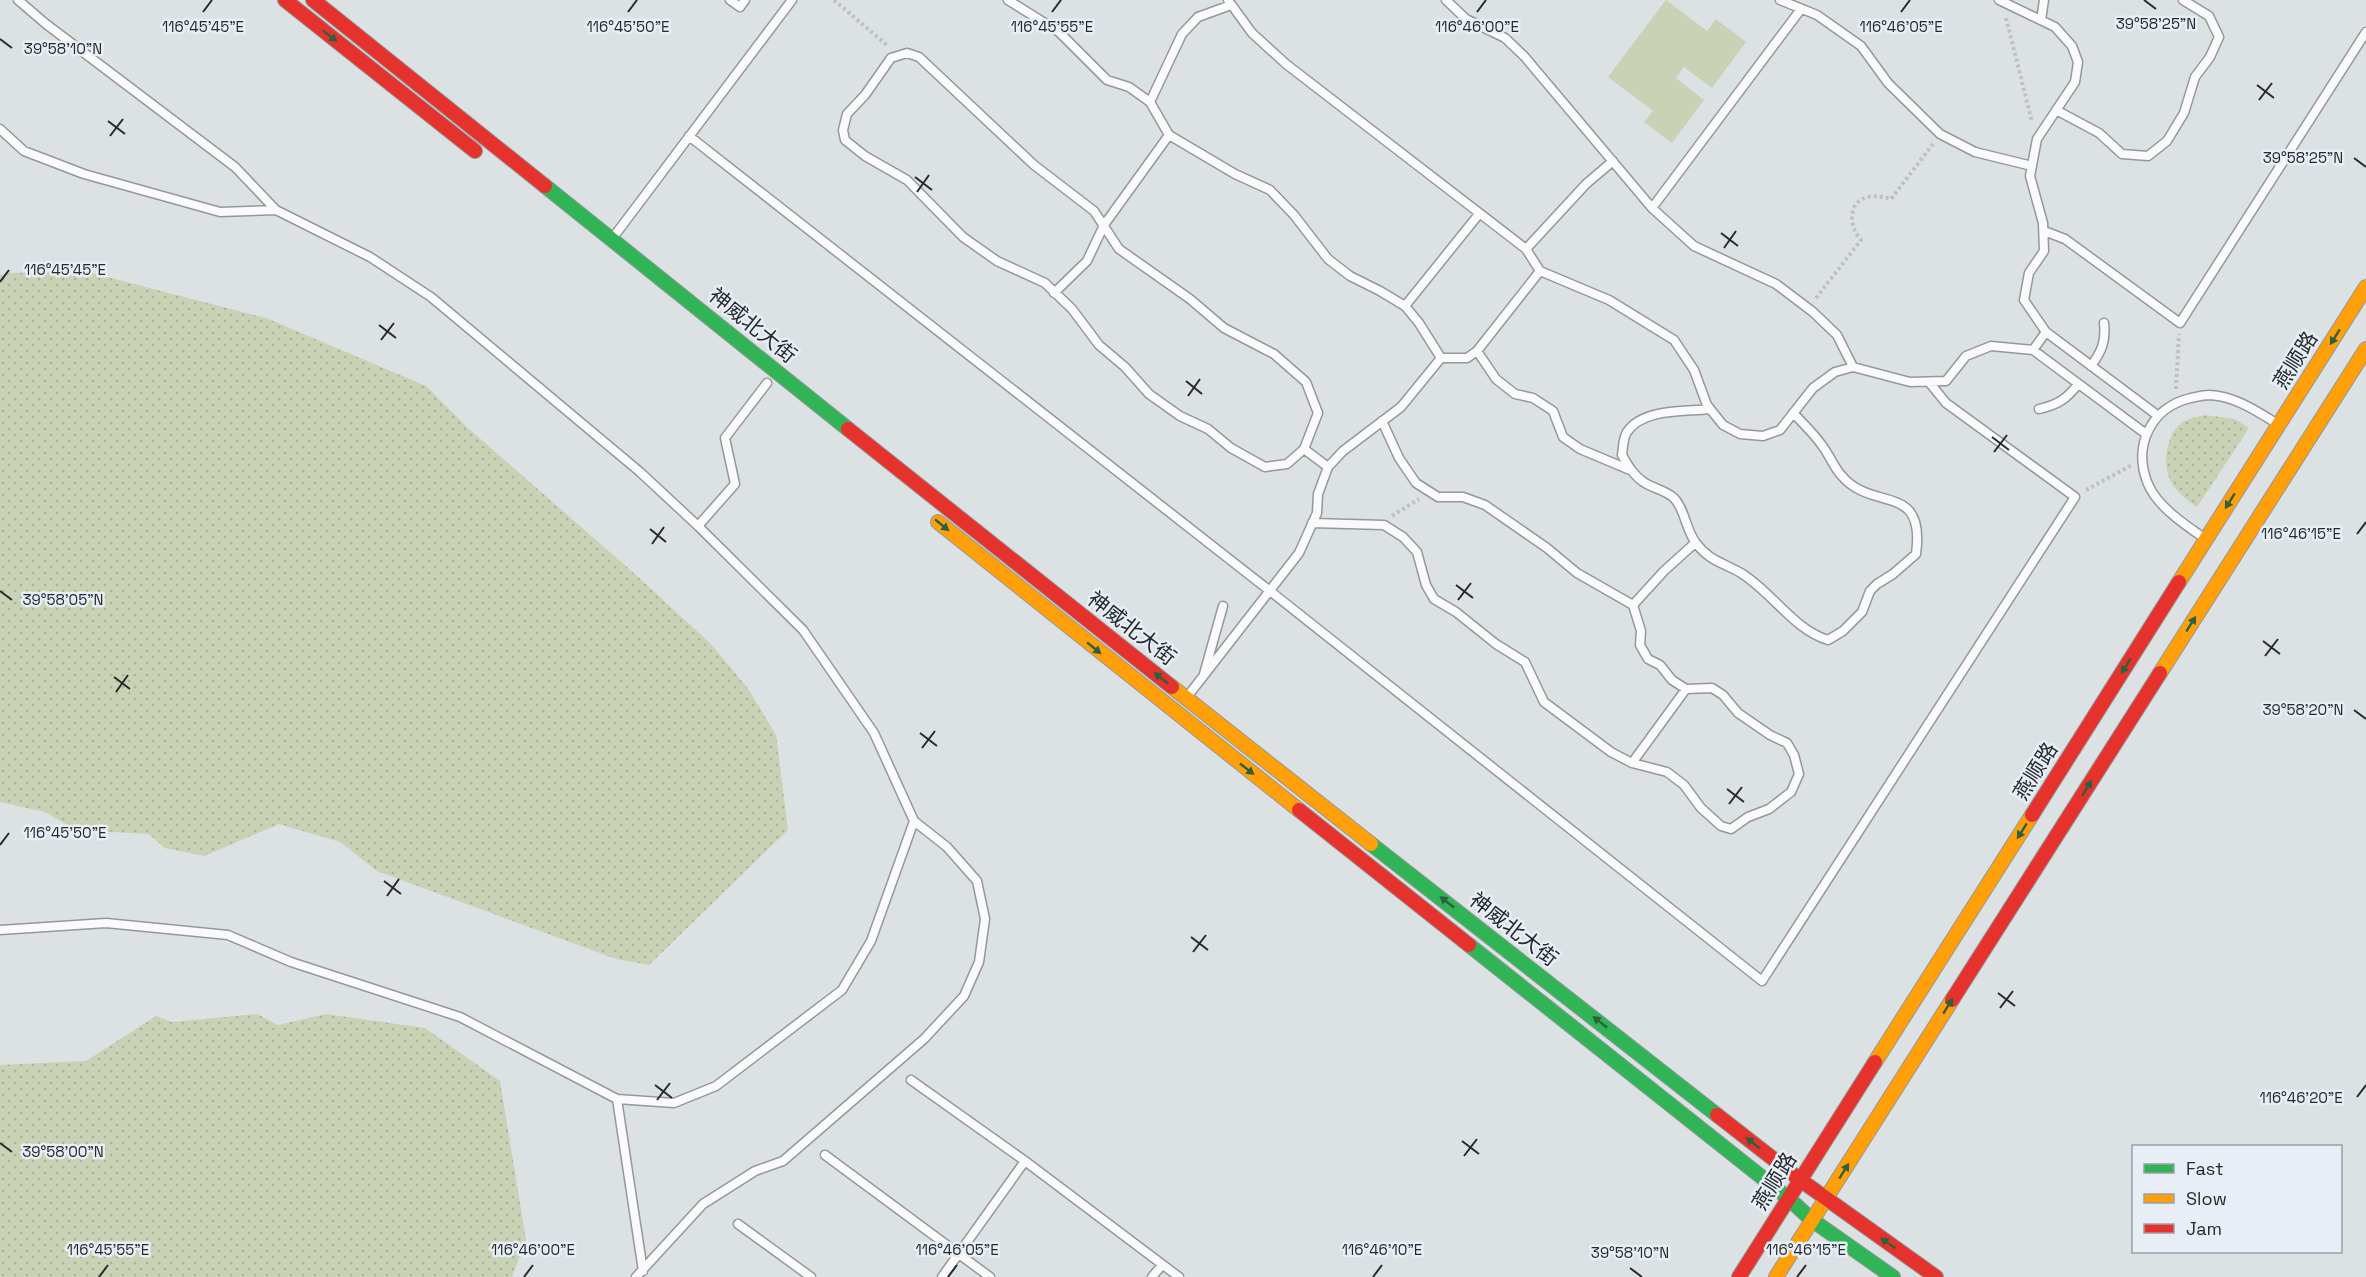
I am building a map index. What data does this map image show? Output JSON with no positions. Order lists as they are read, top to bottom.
{
  "streets": {
    "street": ["神威北大街", "燕顺路"]
  },
  "crossings": [
    ["神威北大街", "燕顺路"]
  ],
  "legend": ["Fast", "Slow", "Jam"],
  "coordinates": [
    "39°58'25\"N",
    "116°45'45\"E",
    "116°45'50\"E",
    "116°45'55\"E",
    "116°46'00\"E",
    "116°46'05\"E",
    "39°58'10\"N",
    "116°46'15\"E",
    "39°58'05\"N",
    "39°58'20\"N",
    "116°46'20\"E",
    "39°58'00\"N",
    "116°46'10\"E"
  ]
}
